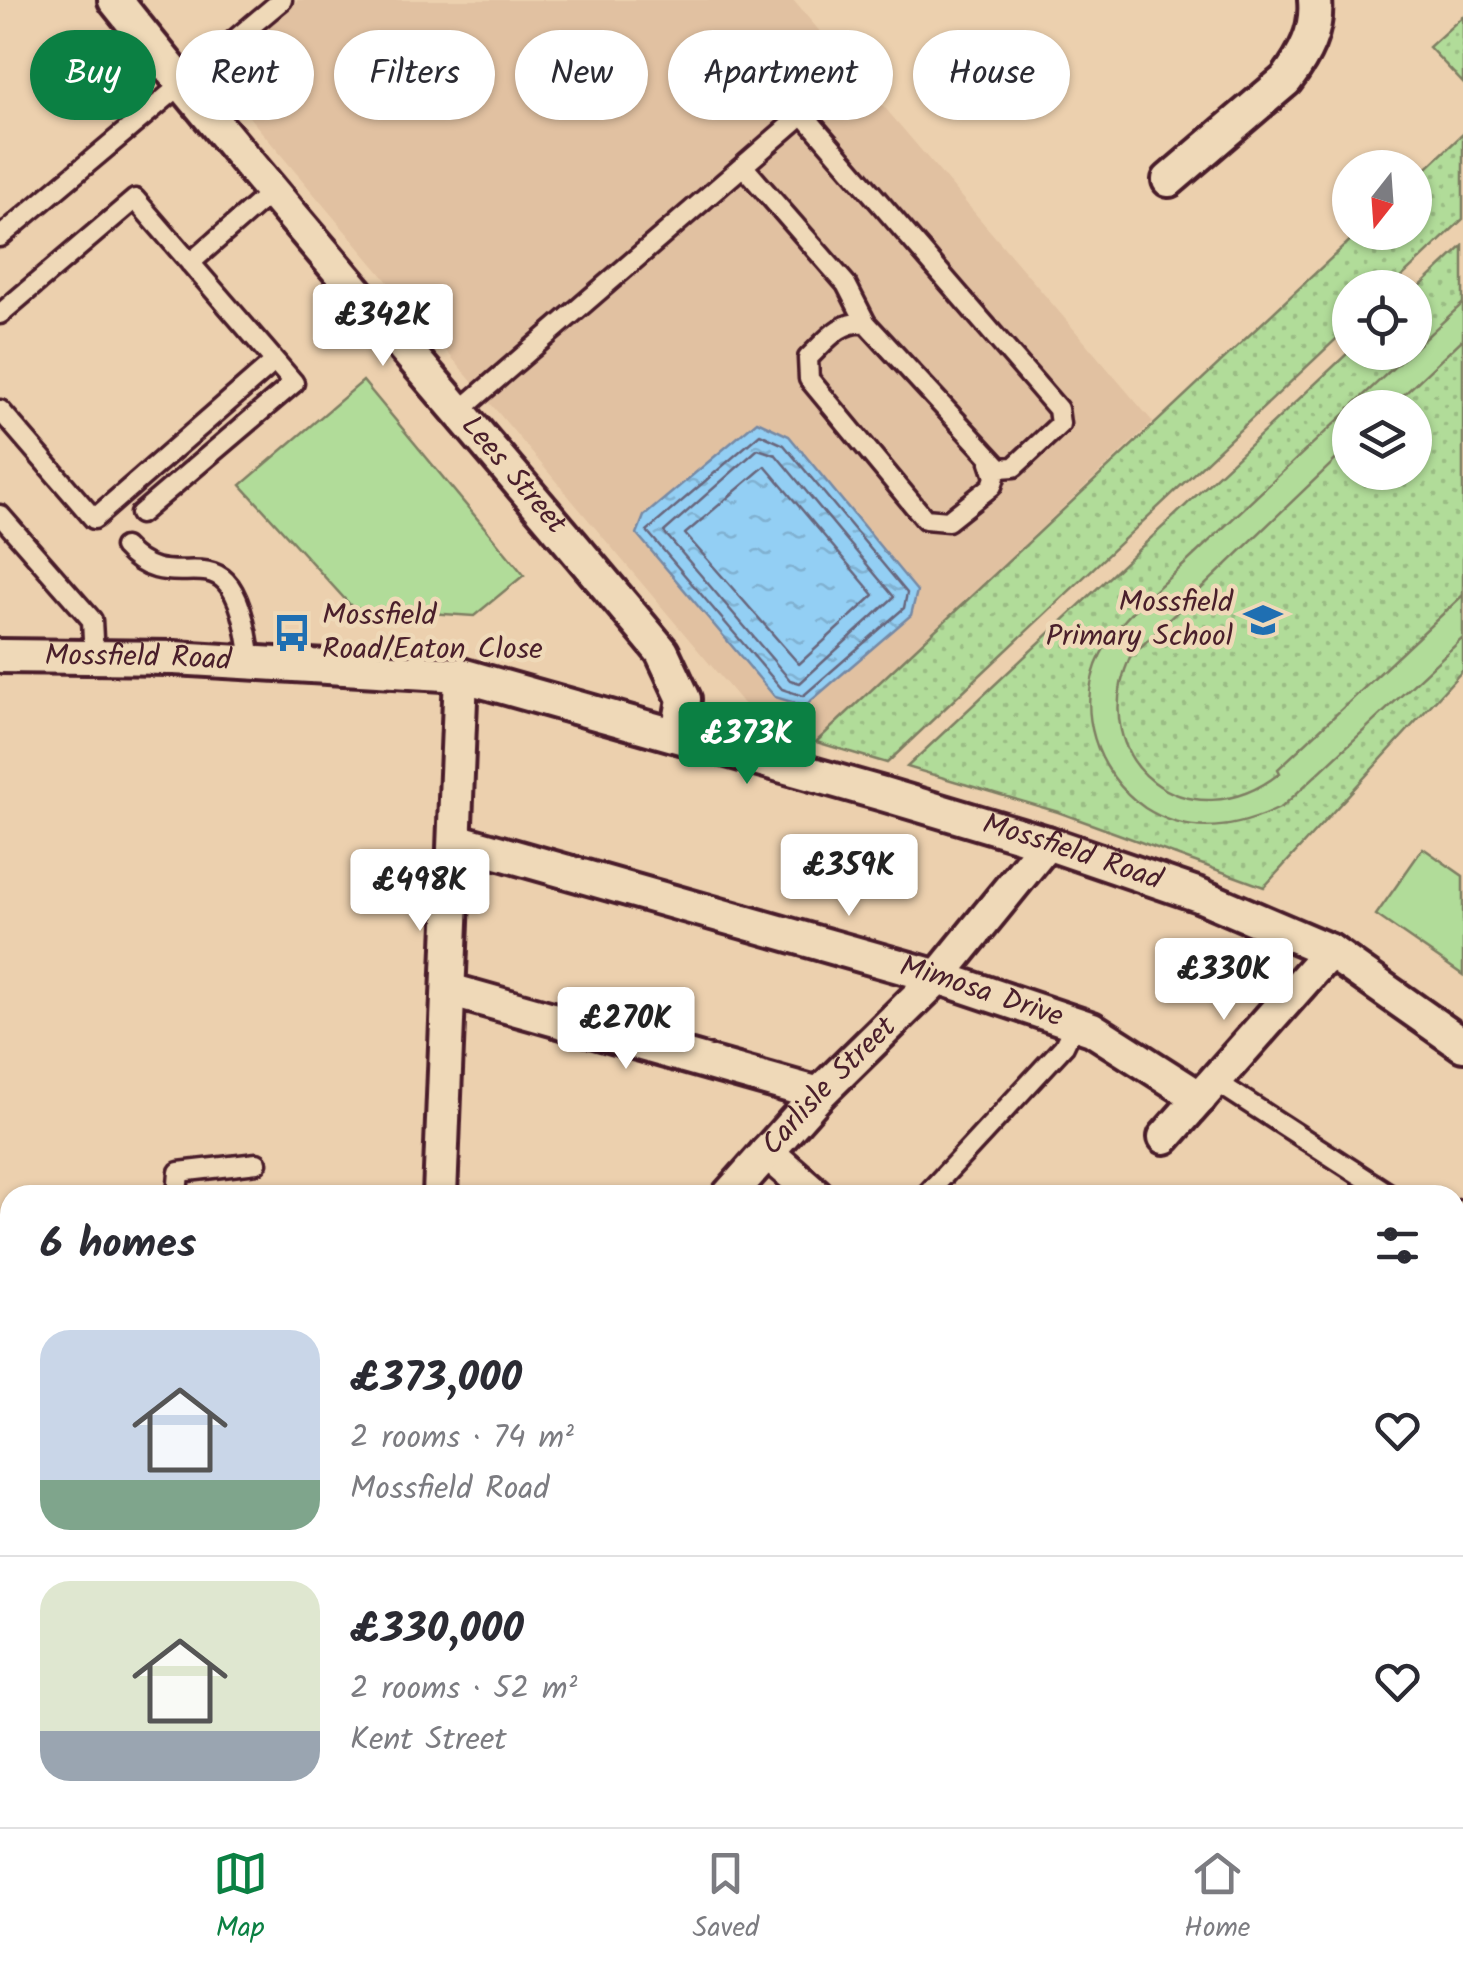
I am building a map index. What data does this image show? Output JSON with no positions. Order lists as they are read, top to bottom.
{
  "streets": {
    "street": [
      "Lees Street",
      "Mossfield Road",
      "Mimosa Drive",
      "Carlisle Street"
    ]
  },
  "crossings": [
    ["Lees Street", "Mossfield Road"],
    ["Mossfield Road", "Carlisle Street"],
    ["Mimosa Drive", "Carlisle Street"]
  ],
  "places": {
    "school or university": ["Mossfield Primary School"],
    "bus stop": ["Mossfield Road/Eaton Close"]
  },
  "north": "bottom",
  "page": {
    "chip": [
      "Buy",
      "Rent",
      "Filters",
      "New",
      "Apartment",
      "House"
    ],
    "price": [
      "£342K",
      "£373K",
      "£359K",
      "£498K",
      "£330K",
      "£270K"
    ],
    "heading": "6 homes",
    "list": [
      {
        "name": "£373,000",
        "note": "2 rooms · 74 m² · Mossfield Road"
      },
      {
        "name": "£330,000",
        "note": "2 rooms · 52 m² · Kent Street"
      }
    ],
    "tabs": ["Map", "Saved", "Home"]
  }
}
